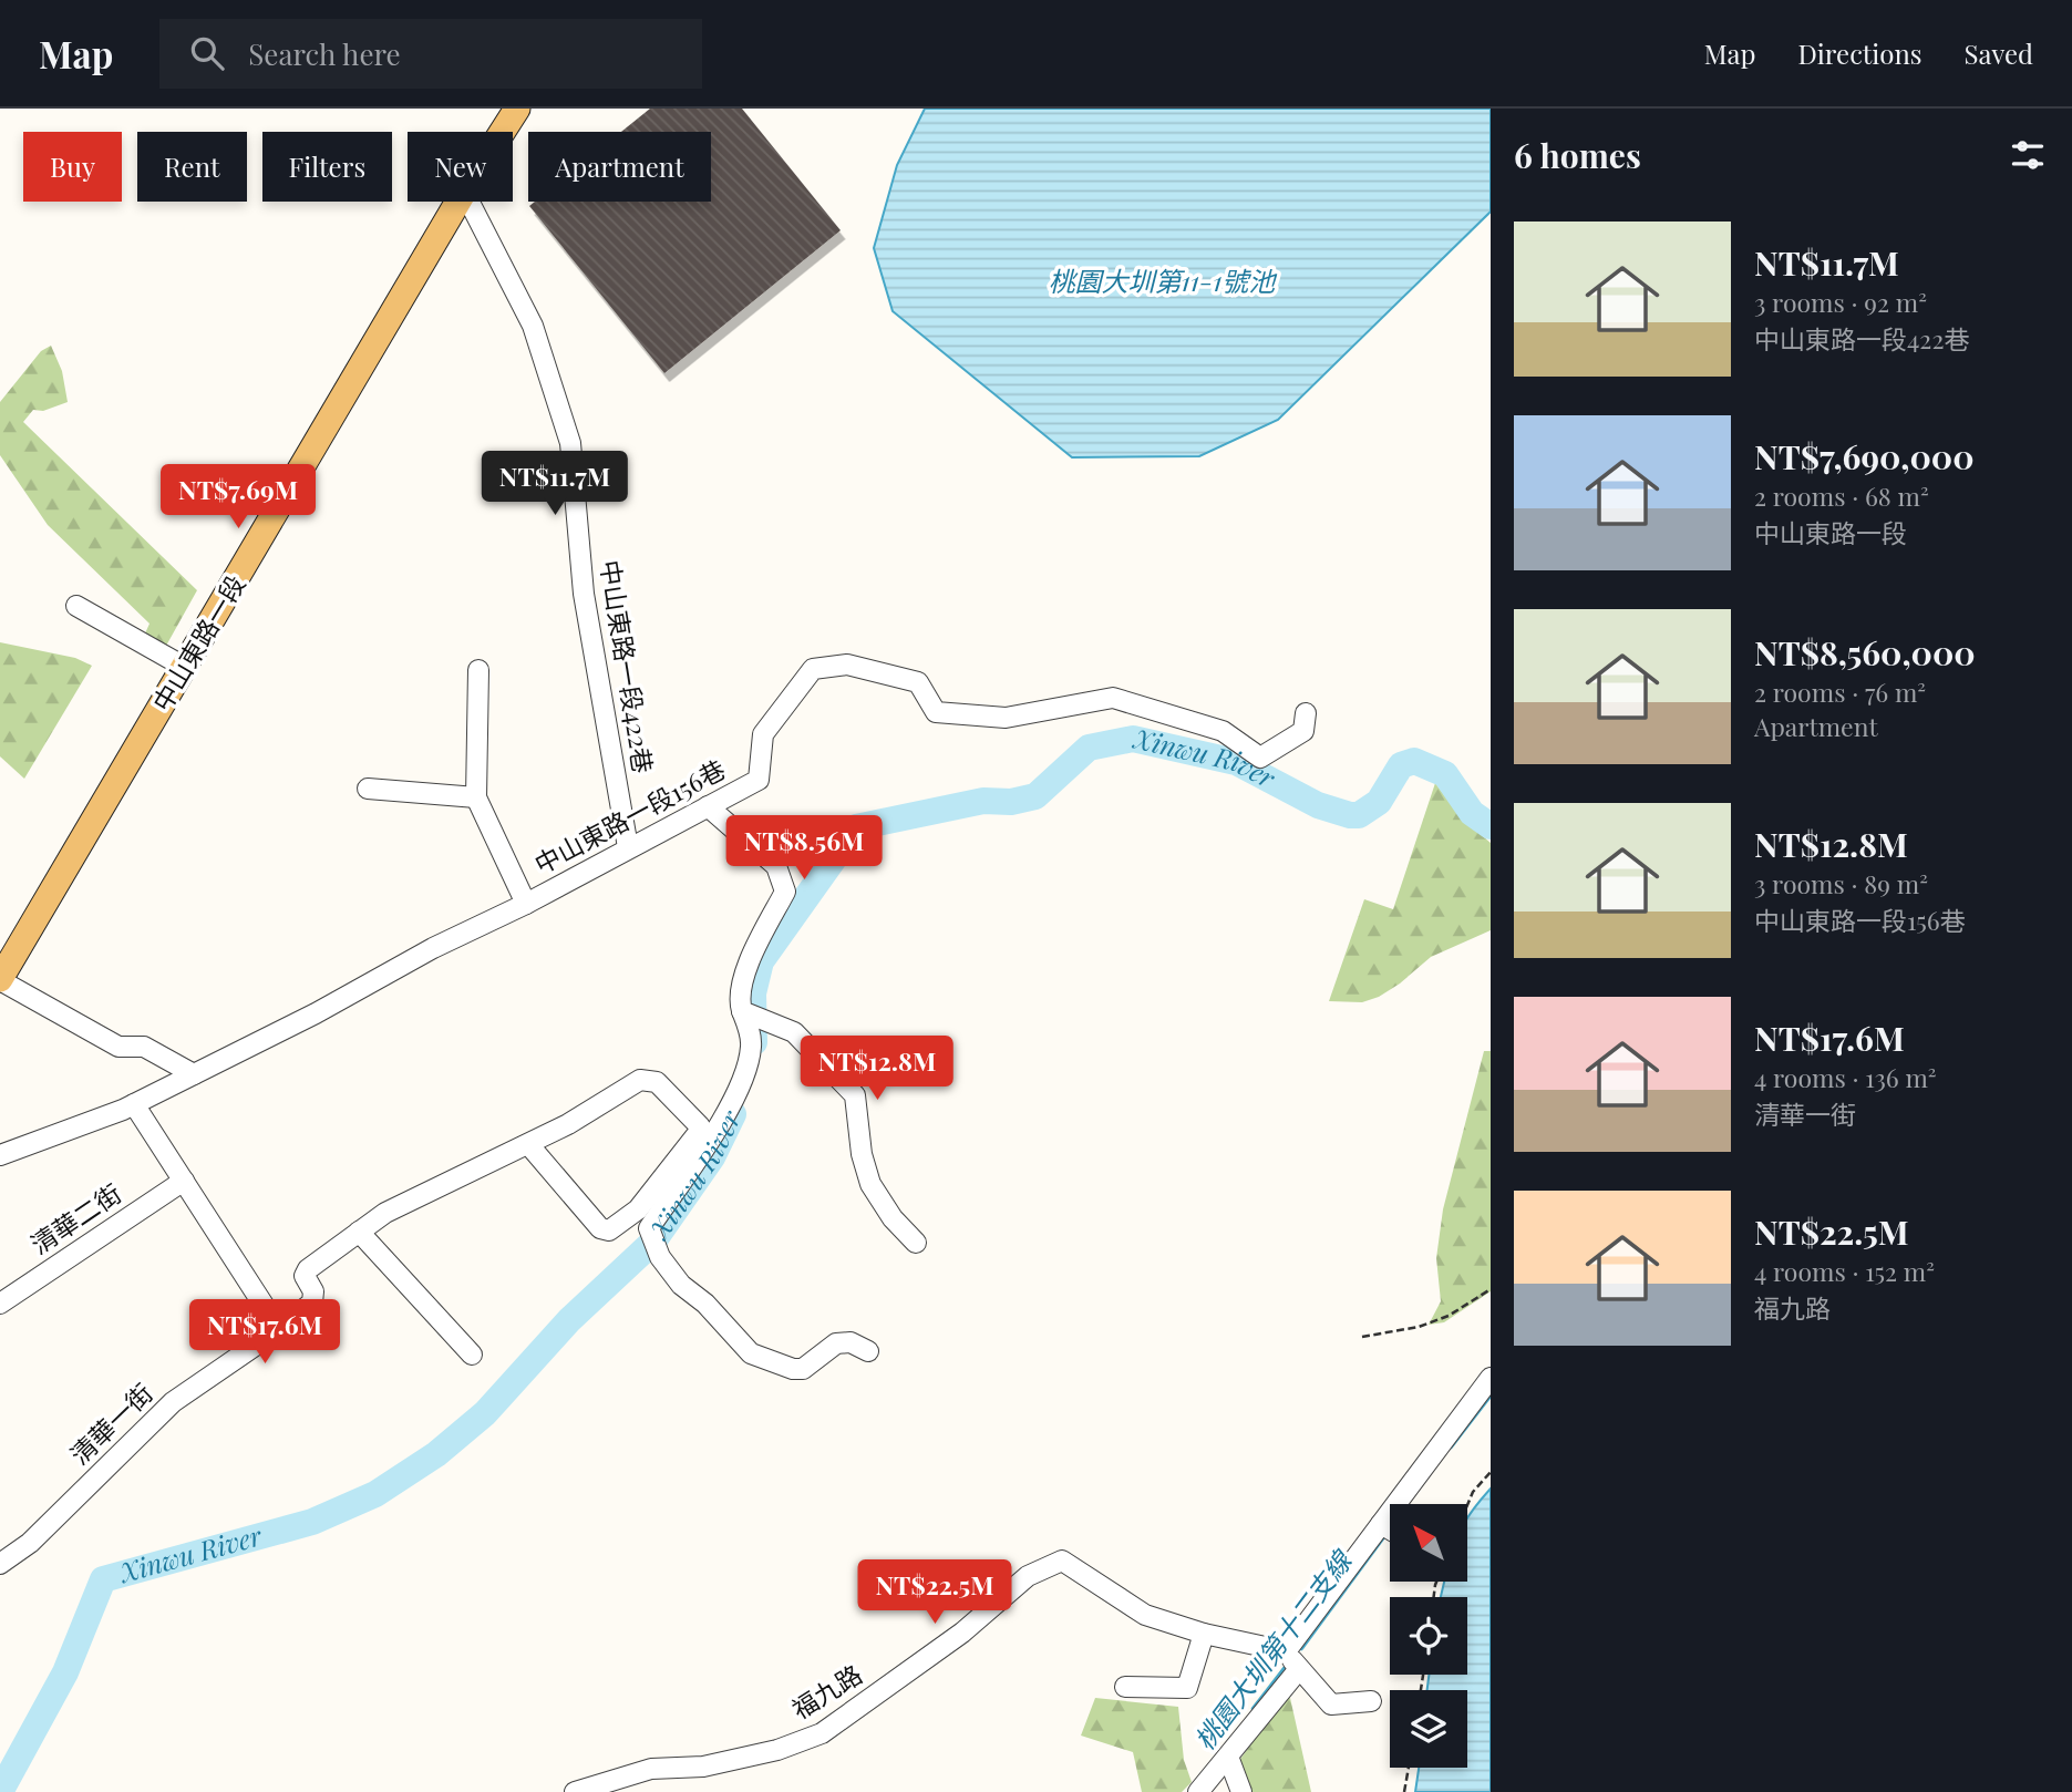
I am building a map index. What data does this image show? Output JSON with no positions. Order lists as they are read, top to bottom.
{
  "streets": {
    "main road": ["中山東路一段"],
    "street": [
      "中山東路一段422巷",
      "中山東路一段156巷",
      "清華二街",
      "清華一街",
      "福九路"
    ]
  },
  "crossings": [
    ["中山東路一段422巷", "中山東路一段156巷"]
  ],
  "water": ["桃園大圳第11-1號池", "Xinwu River", "桃園大圳第十二支線"],
  "north": "top left",
  "page": {
    "header": "Map",
    "search": "Search here",
    "nav": ["Map", "Directions", "Saved"],
    "heading": "6 homes",
    "chip": [
      "Buy",
      "Rent",
      "Filters",
      "New",
      "Apartment"
    ],
    "list": [
      {
        "name": "NT$11.7M",
        "note": "3 rooms · 92 m² · 中山東路一段422巷"
      },
      {
        "name": "NT$7,690,000",
        "note": "2 rooms · 68 m² · 中山東路一段"
      },
      {
        "name": "NT$8,560,000",
        "note": "2 rooms · 76 m² · Apartment"
      },
      {
        "name": "NT$12.8M",
        "note": "3 rooms · 89 m² · 中山東路一段156巷"
      },
      {
        "name": "NT$17.6M",
        "note": "4 rooms · 136 m² · 清華一街"
      },
      {
        "name": "NT$22.5M",
        "note": "4 rooms · 152 m² · 福九路"
      }
    ],
    "price": [
      "NT$11.7M",
      "NT$7.69M",
      "NT$8.56M",
      "NT$12.8M",
      "NT$17.6M",
      "NT$22.5M"
    ]
  }
}
